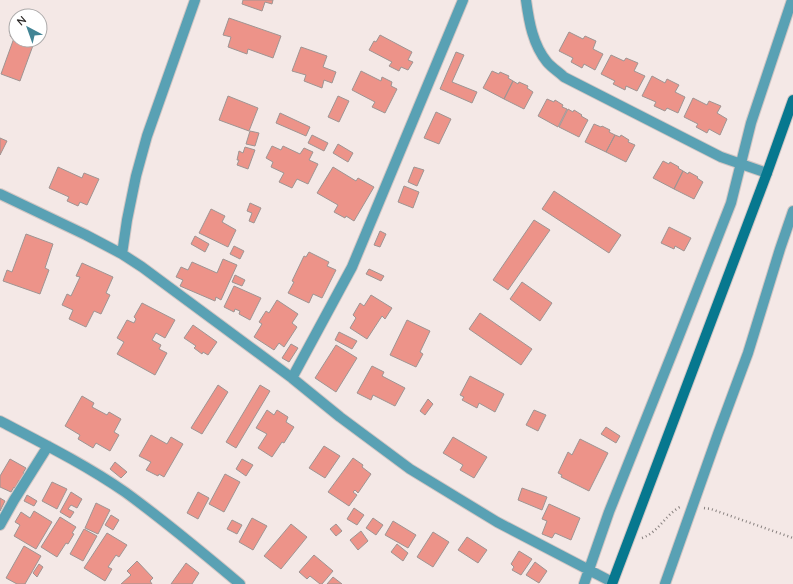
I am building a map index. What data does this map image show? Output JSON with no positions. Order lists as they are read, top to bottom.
{
  "north": "top left"
}
